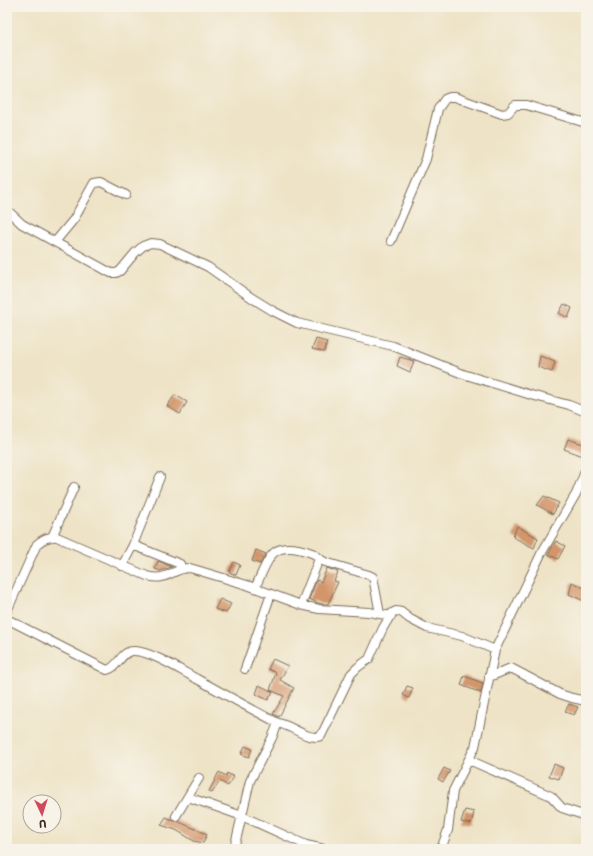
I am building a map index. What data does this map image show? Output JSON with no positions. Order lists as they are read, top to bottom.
{
  "north": "bottom"
}
